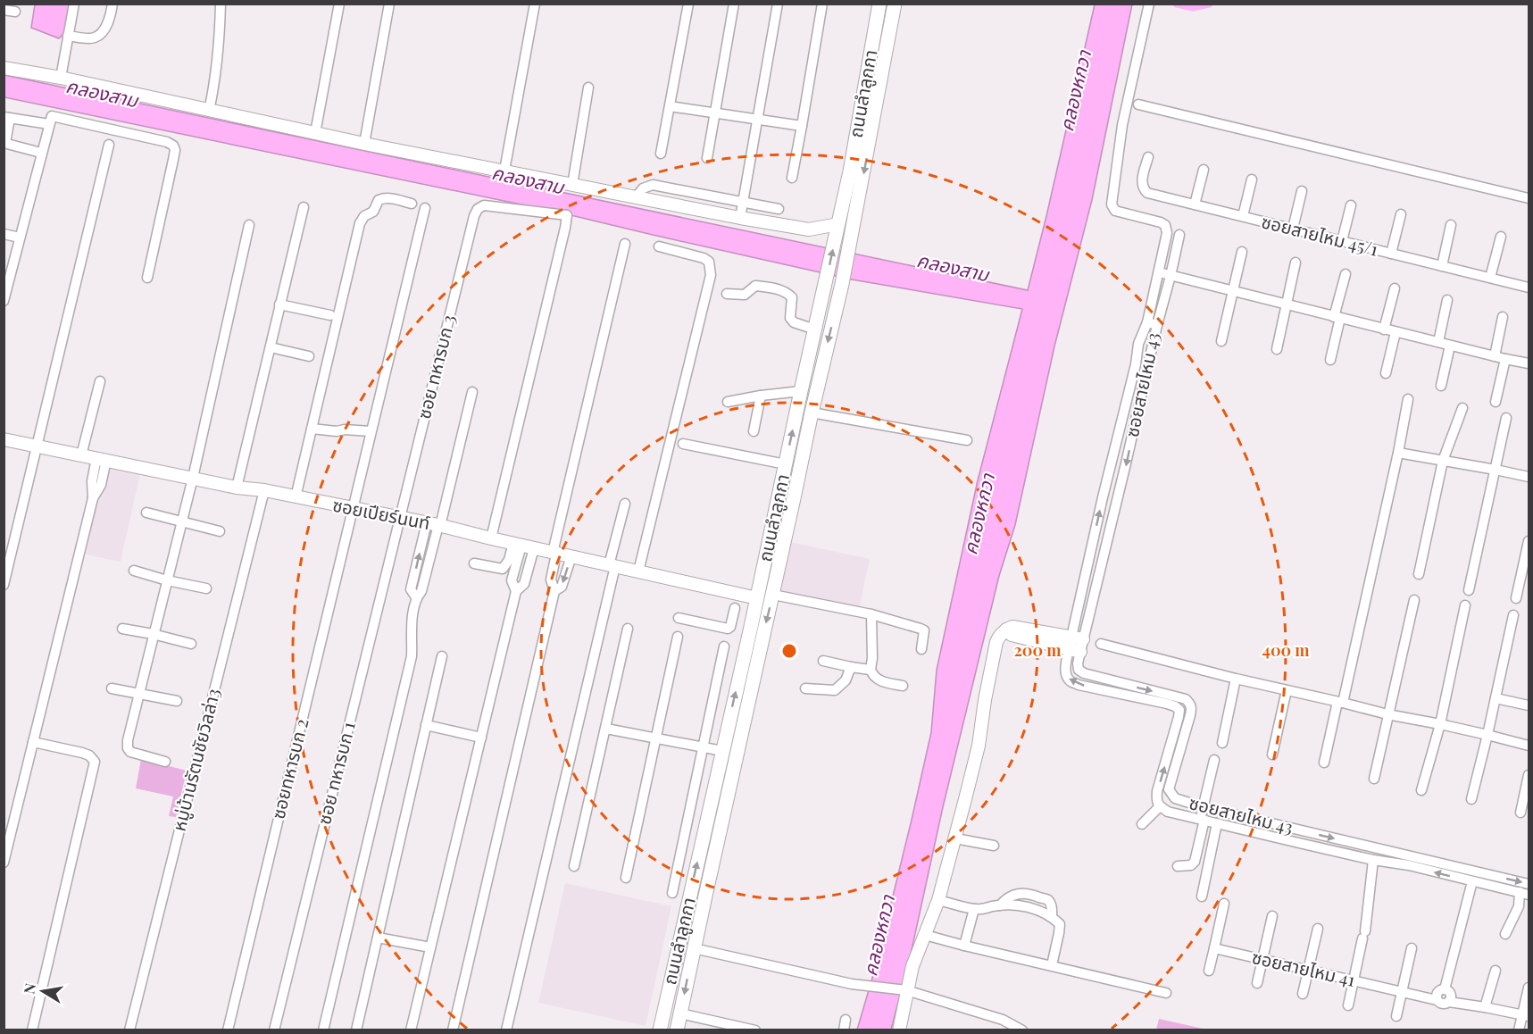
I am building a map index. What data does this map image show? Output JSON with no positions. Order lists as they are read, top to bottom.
{
  "streets": {
    "main road": ["ถนนลำลูกกา"],
    "street": [
      "ซอยสายไหม 45/1",
      "ซอย ทหารบก 3",
      "ซอยสายไหม 43",
      "ซอยเปียร์นนท์",
      "หมู่บ้านรัตนชัยวิลล่า3",
      "ซอยทหารบก 2",
      "ซอย ทหารบก 1",
      "ซอยสายไหม 41"
    ]
  },
  "crossings": [
    ["ถนนลำลูกกา", "ซอยเปียร์นนท์"],
    ["ซอย ทหารบก 3", "ซอยเปียร์นนท์"],
    ["ซอย ทหารบก 3", "ซอย ทหารบก 1"],
    ["ซอยเปียร์นนท์", "หมู่บ้านรัตนชัยวิลล่า3"],
    ["ซอยเปียร์นนท์", "ซอยทหารบก 2"],
    ["ซอยเปียร์นนท์", "ซอย ทหารบก 1"]
  ],
  "water": ["คลองหกวา", "คลองสาม"],
  "north": "left",
  "rings": ["200 m", "400 m"]
}
